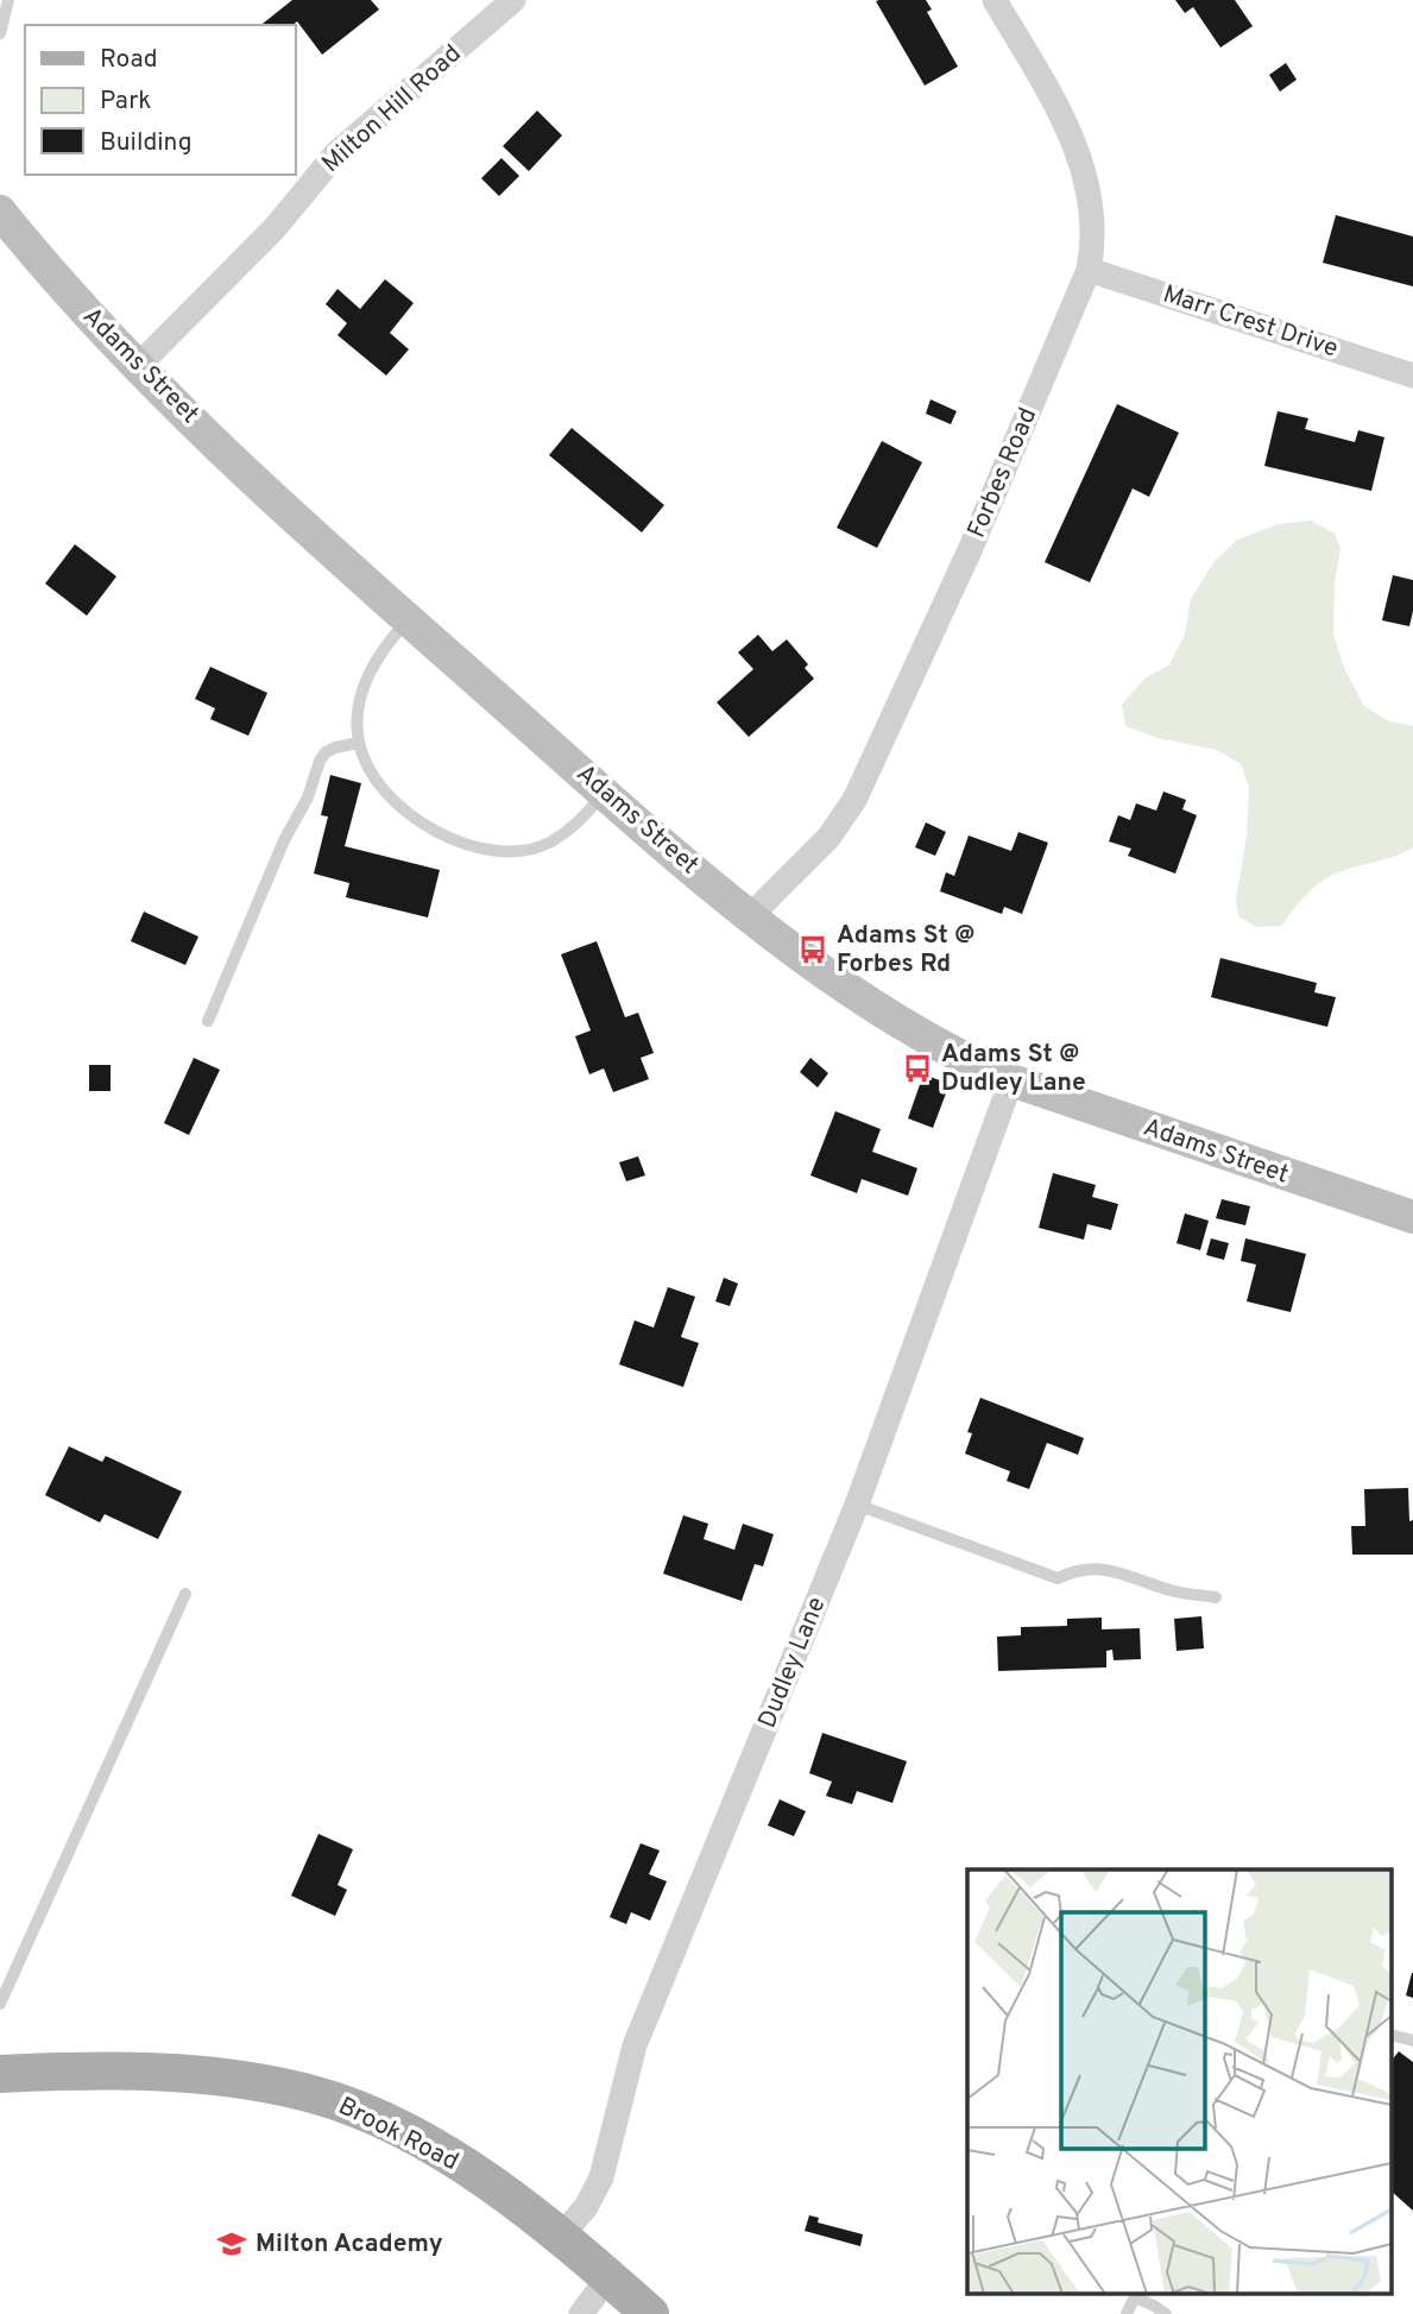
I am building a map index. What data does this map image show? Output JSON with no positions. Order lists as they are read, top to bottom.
{
  "streets": {
    "main road": ["Adams Street", "Brook Road"],
    "street": [
      "Milton Hill Road",
      "Marr Crest Drive",
      "Forbes Road",
      "Dudley Lane"
    ]
  },
  "crossings": [
    ["Milton Hill Road", "Adams Street"],
    ["Marr Crest Drive", "Forbes Road"],
    ["Adams Street", "Forbes Road"],
    ["Adams Street", "Dudley Lane"],
    ["Dudley Lane", "Brook Road"]
  ],
  "places": {
    "bus stop": ["Adams St @ Forbes Rd", "Adams St @ Dudley Lane"],
    "school or university": ["Milton Academy"]
  },
  "legend": ["Road", "Park", "Building"]
}
